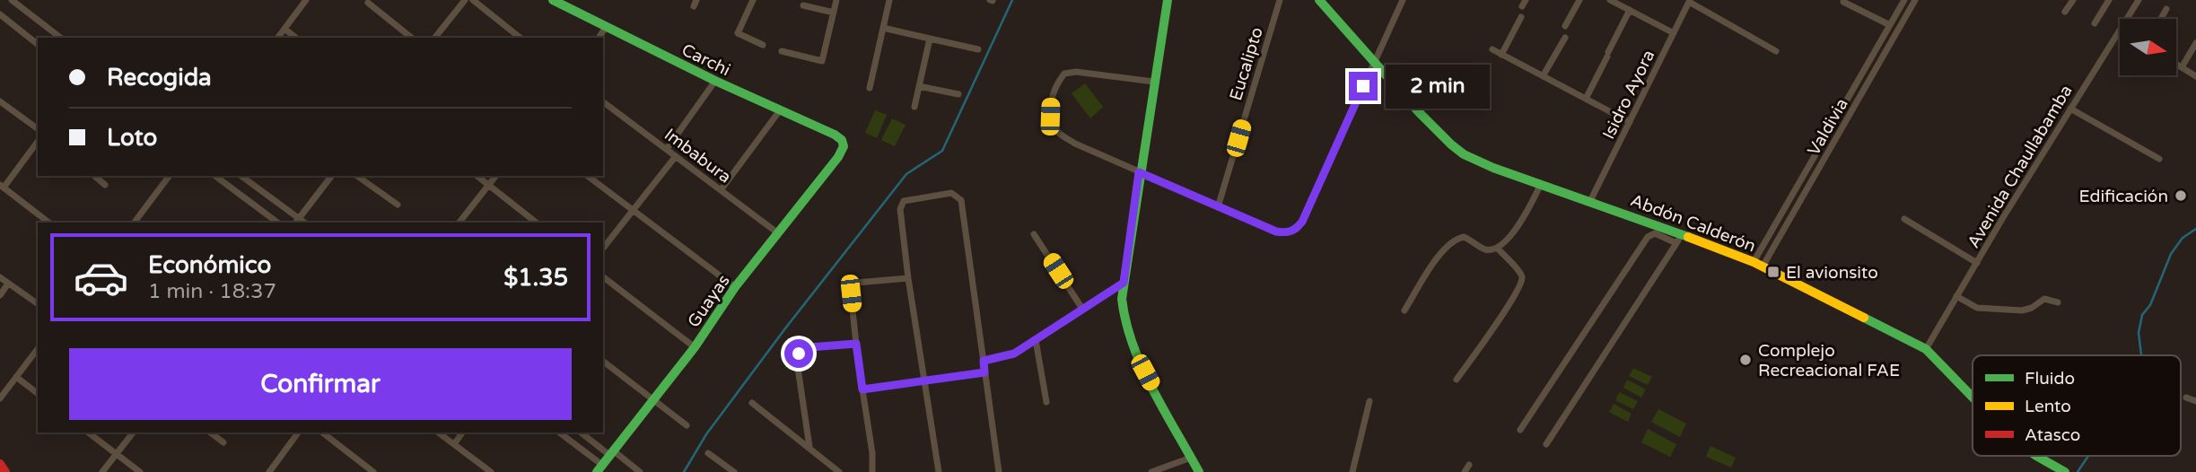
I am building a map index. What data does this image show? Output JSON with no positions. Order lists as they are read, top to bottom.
{
  "streets": {
    "street": [
      "Carchi",
      "Eucalipto",
      "Isidro Ayora",
      "Valdivia",
      "Imbabura",
      "Avenida Chaullabamba",
      "Abdón Calderón",
      "Guayas"
    ]
  },
  "crossings": [
    ["Carchi", "Guayas"],
    ["Isidro Ayora", "Abdón Calderón"],
    ["Valdivia", "Abdón Calderón"],
    ["Imbabura", "Guayas"],
    ["Avenida Chaullabamba", "Abdón Calderón"]
  ],
  "places": {
    "other": ["Edificación", "Complejo Recreacional FAE"],
    "transit": ["El avionsito"]
  },
  "legend": ["Fluido", "Lento", "Atasco"],
  "north": "right",
  "page": {
    "banner": ["Recogida", "Loto"],
    "bubble": "2 min",
    "list": [
      {
        "name": "Económico",
        "note": "1 min · 18:37",
        "value": "$1.35"
      }
    ],
    "buttons": "Confirmar"
  }
}
